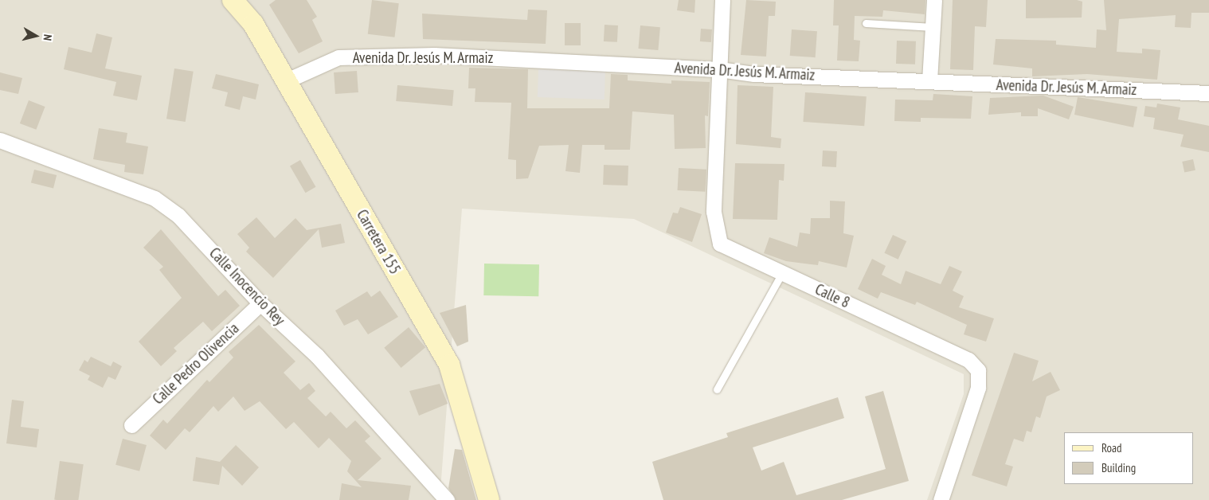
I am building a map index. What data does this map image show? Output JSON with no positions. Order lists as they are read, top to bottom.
{
  "streets": {
    "street": [
      "Avenida Dr. Jesús M. Armaiz",
      "Carretera 155",
      "Calle Inocencio Rey",
      "Calle 8",
      "Calle Pedro Olivencia"
    ]
  },
  "crossings": [
    ["Avenida Dr. Jesús M. Armaiz", "Carretera 155"],
    ["Avenida Dr. Jesús M. Armaiz", "Calle 8"],
    ["Calle Inocencio Rey", "Calle Pedro Olivencia"]
  ],
  "legend": ["Road", "Building"],
  "north": "right"
}
